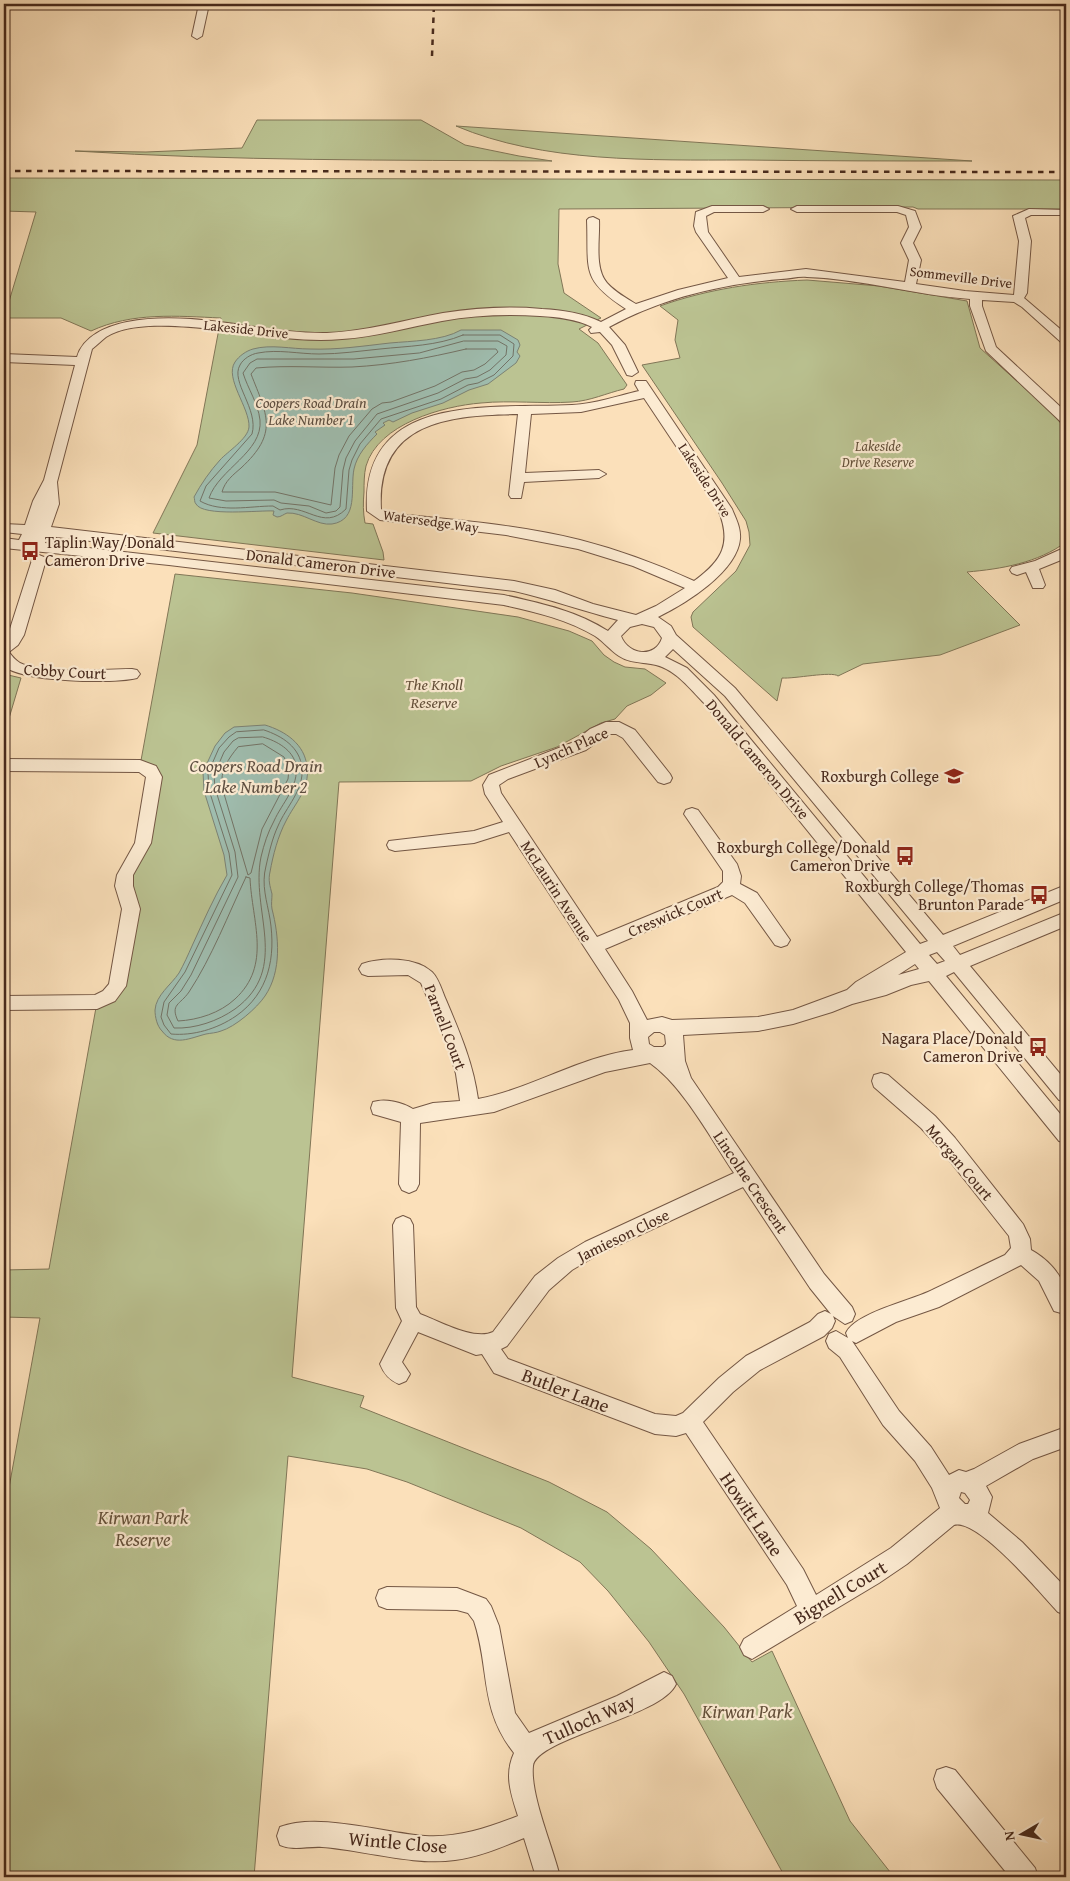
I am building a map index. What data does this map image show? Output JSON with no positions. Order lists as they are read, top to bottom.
{
  "streets": {
    "street": [
      "Sommeville Drive",
      "Lakeside Drive",
      "Watersedge Way",
      "Donald Cameron Drive",
      "Cobby Court",
      "Lynch Place",
      "McLaurin Avenue",
      "Creswick Court",
      "Parnell Court",
      "Morgan Court",
      "Lincolne Crescent",
      "Jamieson Close",
      "Butler Lane",
      "Howitt Lane",
      "Bignell Court",
      "Tulloch Way",
      "Wintle Close"
    ]
  },
  "crossings": [
    ["Sommeville Drive", "Lakeside Drive"],
    ["Lakeside Drive", "Watersedge Way"],
    ["Lakeside Drive", "Donald Cameron Drive"],
    ["Lynch Place", "McLaurin Avenue"],
    ["McLaurin Avenue", "Creswick Court"],
    ["McLaurin Avenue", "Lincolne Crescent"],
    ["Lincolne Crescent", "Jamieson Close"],
    ["Jamieson Close", "Butler Lane"],
    ["Butler Lane", "Howitt Lane"],
    ["Howitt Lane", "Bignell Court"],
    ["Tulloch Way", "Wintle Close"]
  ],
  "water": ["Coopers Road Drain Lake Number 1", "Coopers Road Drain Lake Number 2"],
  "parks": [
    "Lakeside Drive Reserve",
    "The Knoll Reserve",
    "Kirwan Park Reserve",
    "Kirwan Park"
  ],
  "places": {
    "bus stop": [
      "Taplin Way/Donald Cameron Drive",
      "Roxburgh College/Donald Cameron Drive",
      "Roxburgh College/Thomas Brunton Parade",
      "Nagara Place/Donald Cameron Drive"
    ],
    "school or university": ["Roxburgh College"]
  },
  "north": "left"
}
